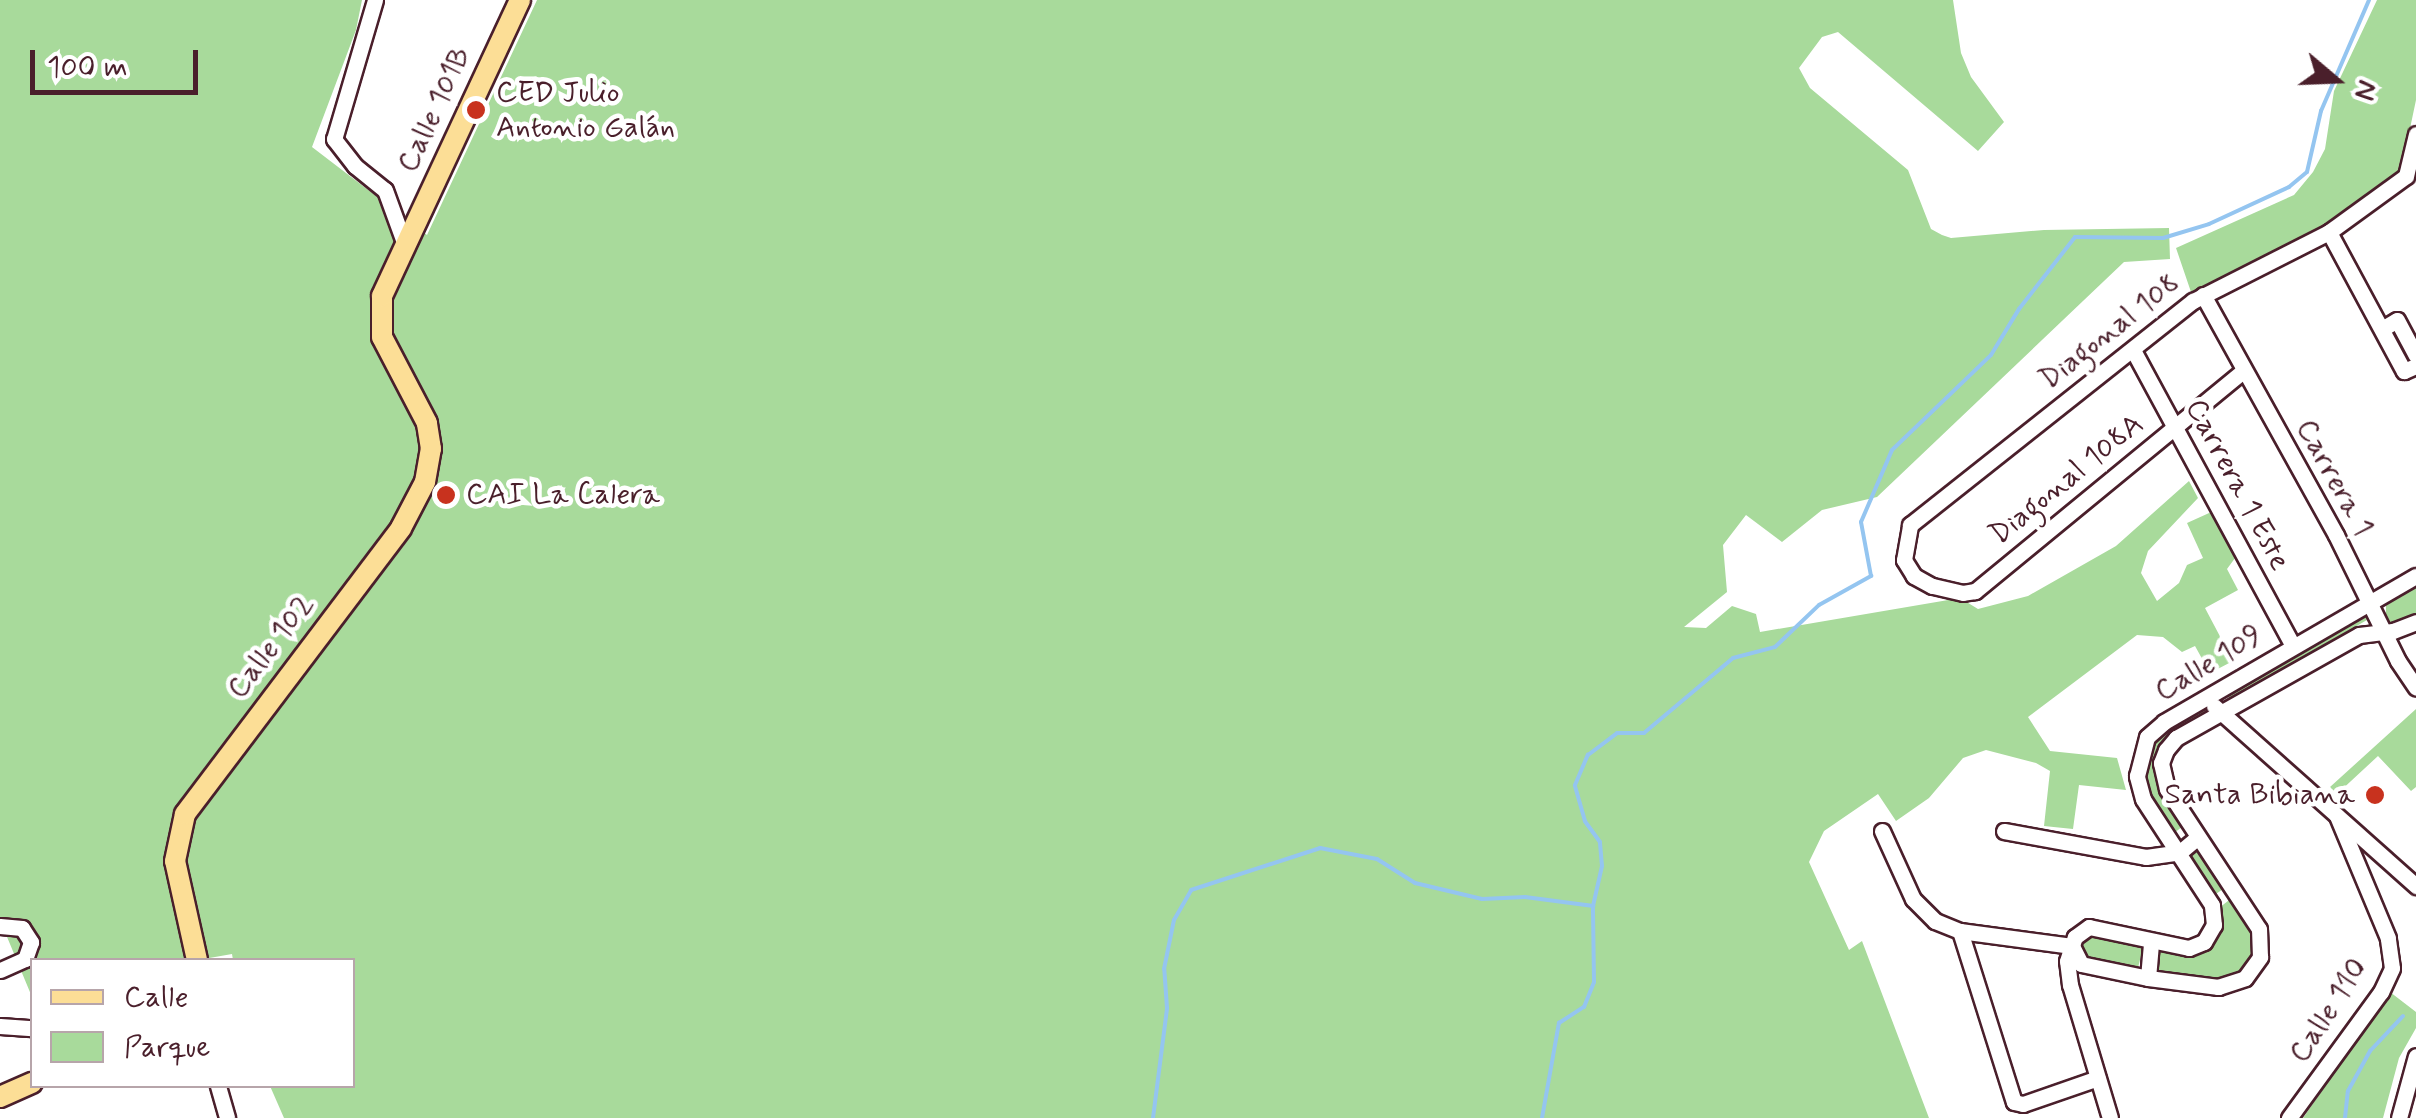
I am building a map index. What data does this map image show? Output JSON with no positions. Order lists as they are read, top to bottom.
{
  "streets": {
    "main road": ["Calle 101B", "Calle 102"],
    "street": [
      "Diagonal 108",
      "Carrera 1",
      "Diagonal 108A",
      "Carrera 1 Este",
      "Calle 109",
      "Calle 110"
    ]
  },
  "crossings": [
    ["Calle 101B", "Calle 102"],
    ["Diagonal 108", "Carrera 1"],
    ["Diagonal 108", "Diagonal 108A"],
    ["Diagonal 108", "Carrera 1 Este"],
    ["Carrera 1", "Diagonal 108A"],
    ["Carrera 1", "Calle 109"],
    ["Diagonal 108A", "Carrera 1 Este"],
    ["Carrera 1 Este", "Calle 109"]
  ],
  "places": ["CED Julio Antonio Galán", "CAI La Calera", "Santa Bibiana"],
  "legend": ["Calle", "Parque"],
  "scale_bar": "100 m",
  "north": "right"
}
